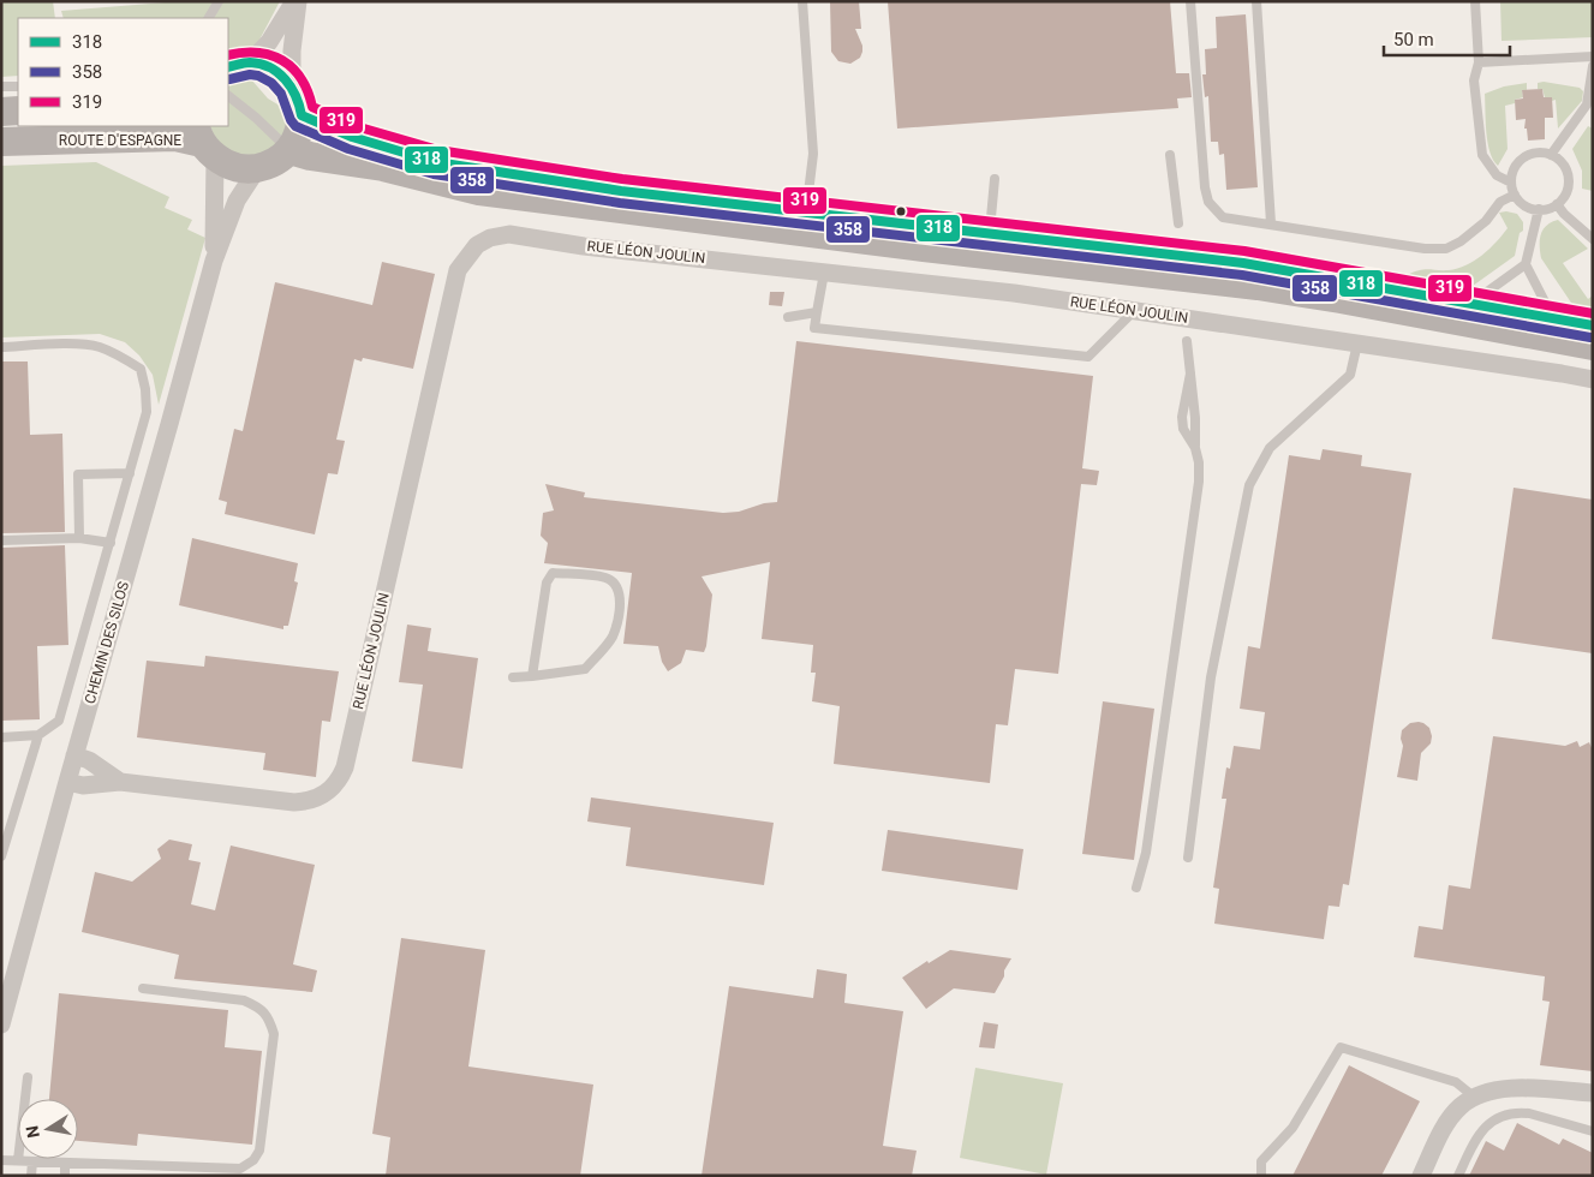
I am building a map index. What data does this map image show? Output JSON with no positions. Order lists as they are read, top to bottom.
{
  "streets": {
    "main road": ["ROUTE D'ESPAGNE"],
    "street": ["RUE LÉON JOULIN", "CHEMIN DES SILOS"]
  },
  "crossings": [
    ["ROUTE D'ESPAGNE", "CHEMIN DES SILOS"],
    ["RUE LÉON JOULIN", "CHEMIN DES SILOS"]
  ],
  "lines": ["transit line 319", "transit line 318", "transit line 358"],
  "legend": ["318", "358", "319"],
  "scale_bar": "50 m",
  "north": "left"
}
